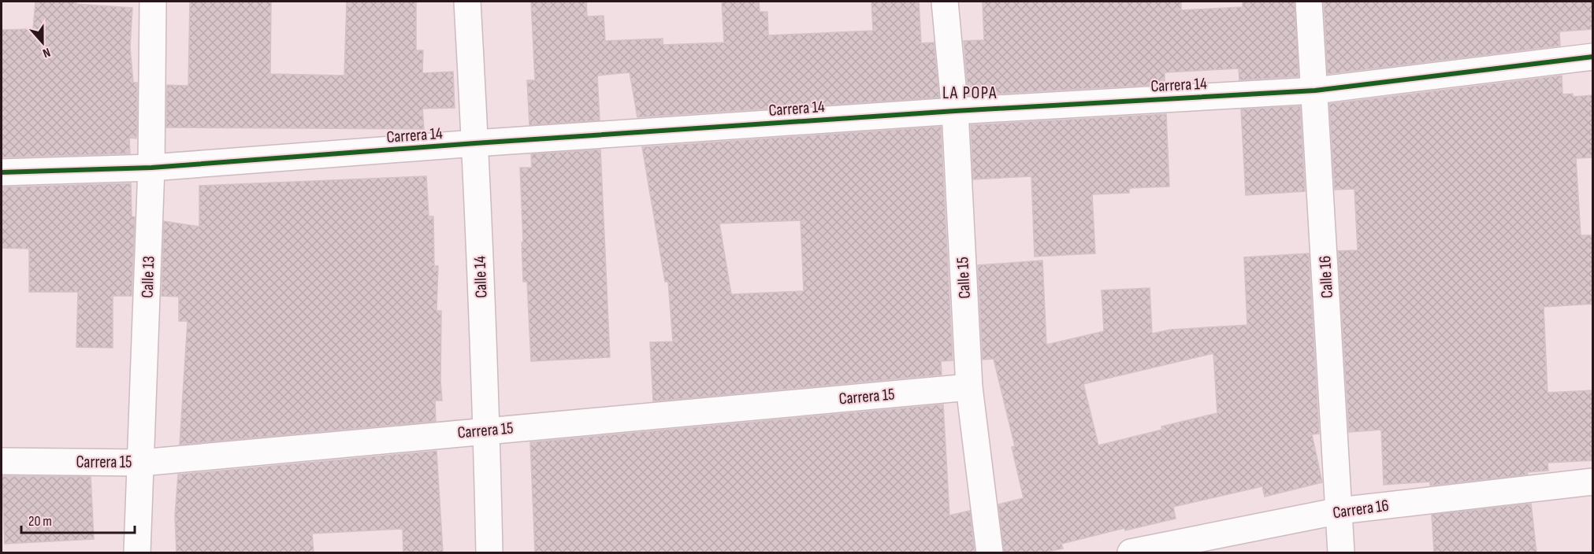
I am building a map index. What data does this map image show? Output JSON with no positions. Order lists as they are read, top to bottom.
{
  "streets": {
    "street": [
      "Carrera 14",
      "Calle 13",
      "Calle 14",
      "Calle 16",
      "Calle 15",
      "Carrera 15",
      "Carrera 16"
    ]
  },
  "crossings": [
    ["Carrera 14", "Calle 13"],
    ["Carrera 14", "Calle 14"],
    ["Carrera 14", "Calle 16"],
    ["Carrera 14", "Calle 15"],
    ["Calle 13", "Carrera 15"],
    ["Calle 14", "Carrera 15"],
    ["Calle 16", "Carrera 16"],
    ["Calle 15", "Carrera 15"]
  ],
  "districts": ["LA POPA"],
  "scale_bar": "20 m",
  "north": "bottom"
}
